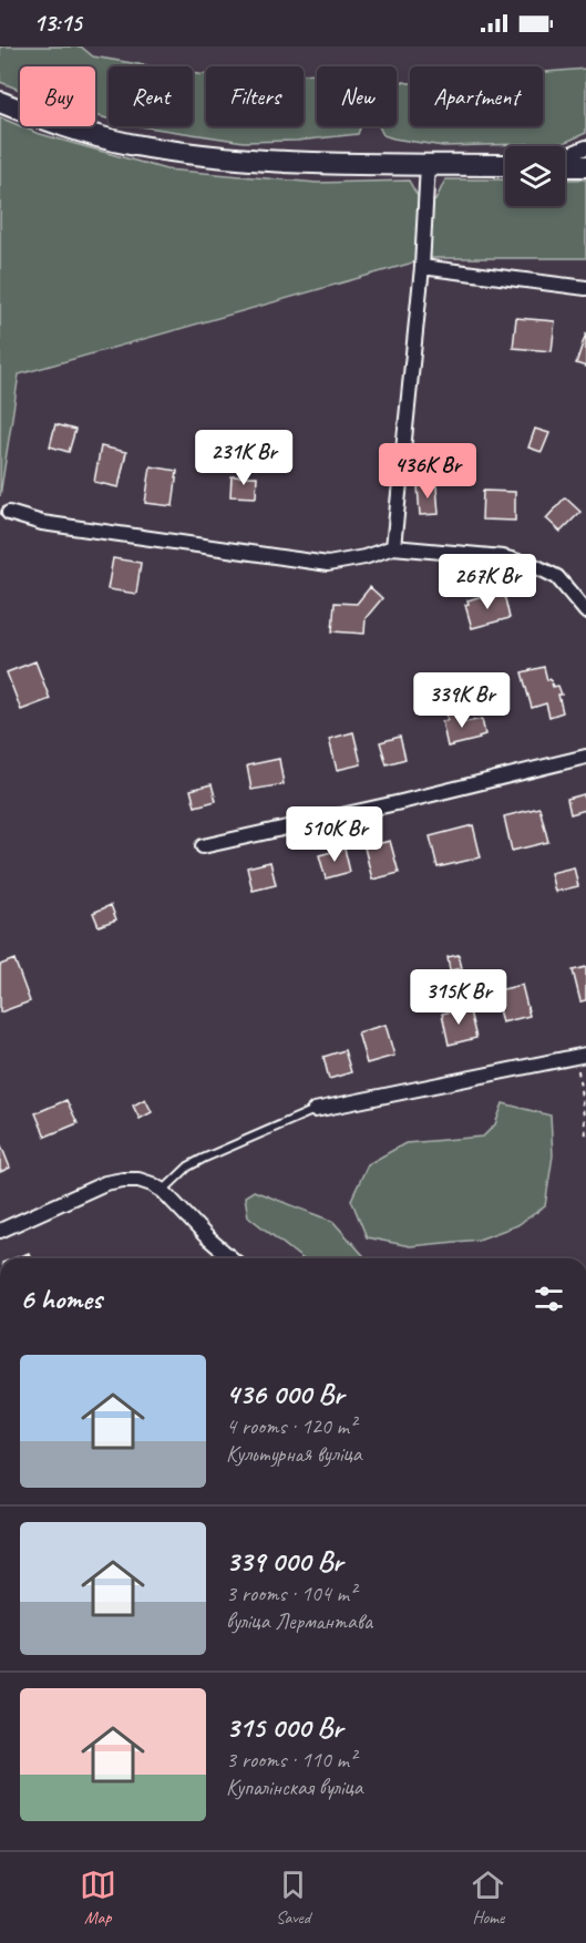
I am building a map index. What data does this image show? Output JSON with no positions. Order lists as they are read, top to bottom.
{
  "page": {
    "status": "13:15",
    "chip": [
      "Buy",
      "Rent",
      "Filters",
      "New",
      "Apartment"
    ],
    "price": [
      "231K Br",
      "436K Br",
      "267K Br",
      "339K Br",
      "510K Br",
      "315K Br"
    ],
    "heading": "6 homes",
    "list": [
      {
        "name": "436 000 Br",
        "note": "4 rooms · 120 m² · Культурная вуліца"
      },
      {
        "name": "339 000 Br",
        "note": "3 rooms · 104 m² · вуліца Лермантава"
      },
      {
        "name": "315 000 Br",
        "note": "3 rooms · 110 m² · Купалінская вуліца"
      }
    ],
    "tabs": ["Map", "Saved", "Home"]
  }
}
